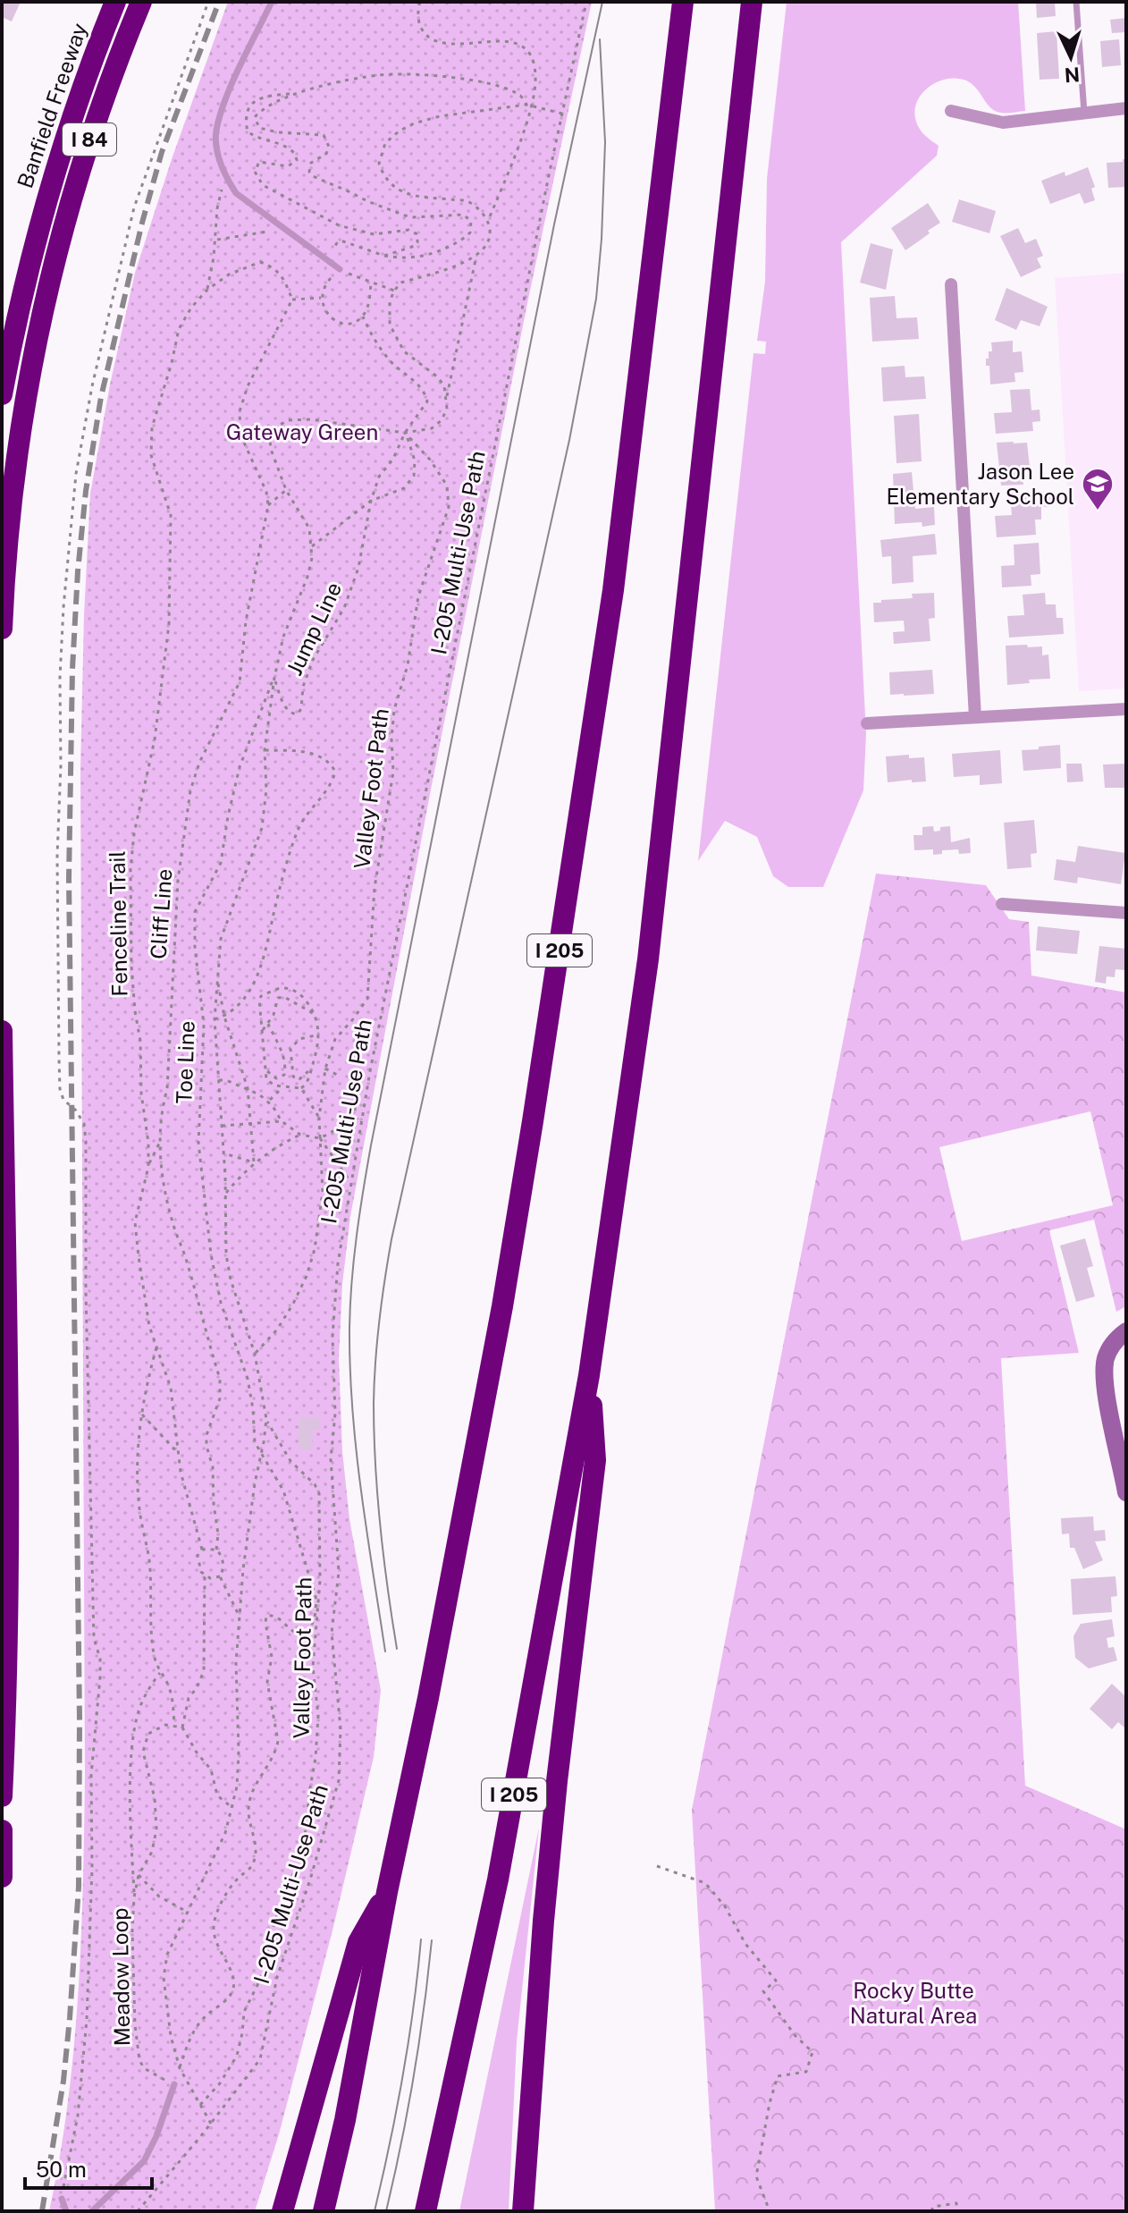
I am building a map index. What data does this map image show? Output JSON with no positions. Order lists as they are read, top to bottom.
{
  "streets": {
    "highway": ["Banfield Freeway", "I 84", "I 205"],
    "path": [
      "I-205 Multi-Use Path",
      "Jump Line",
      "Valley Foot Path",
      "Cliff Line",
      "Fenceline Trail",
      "Toe Line",
      "Meadow Loop"
    ]
  },
  "crossings": [
    ["Jump Line", "Valley Foot Path"],
    ["Jump Line", "Toe Line"],
    ["Cliff Line", "Fenceline Trail"]
  ],
  "parks": ["Gateway Green", "Rocky Butte Natural Area"],
  "places": {
    "school or university": ["Jason Lee Elementary School"]
  },
  "scale_bar": "50 m",
  "north": "bottom"
}
